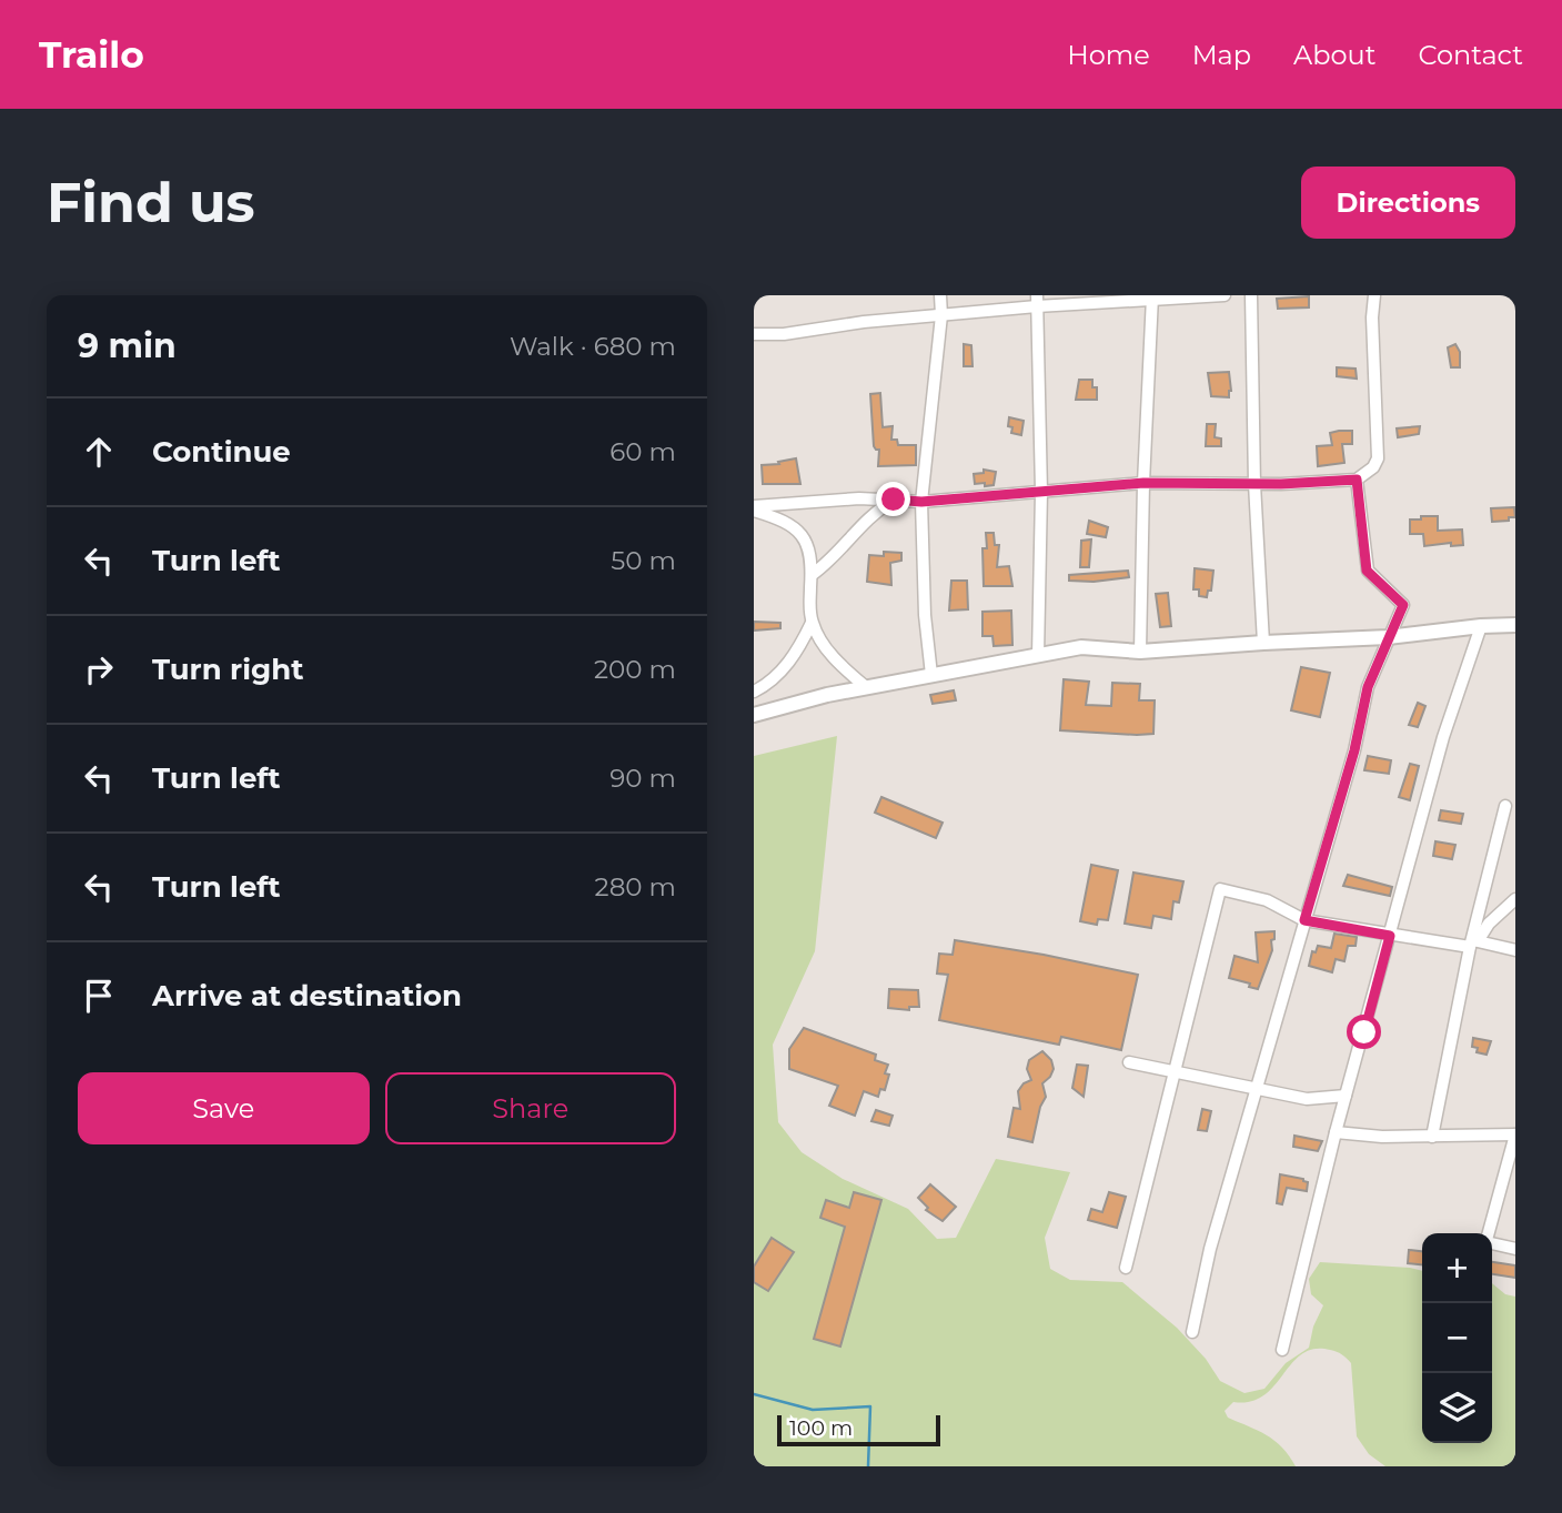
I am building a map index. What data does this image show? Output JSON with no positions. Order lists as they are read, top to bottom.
{
  "scale_bar": "100 m",
  "page": {
    "header": "Trailo",
    "nav": [
      "Home",
      "Map",
      "About",
      "Contact"
    ],
    "buttons": [
      "Directions",
      ["Save", "Share"]
    ],
    "title": "Find us",
    "heading": ["9 min", "Walk · 680 m"],
    "list": [
      ["Continue", "60 m"],
      ["Turn left", "50 m"],
      ["Turn right", "200 m"],
      ["Turn left", "90 m"],
      ["Turn left", "280 m"],
      "Arrive at destination"
    ],
    "map_buttons": ["+", "−"],
    "scale": "100 m"
  }
}
